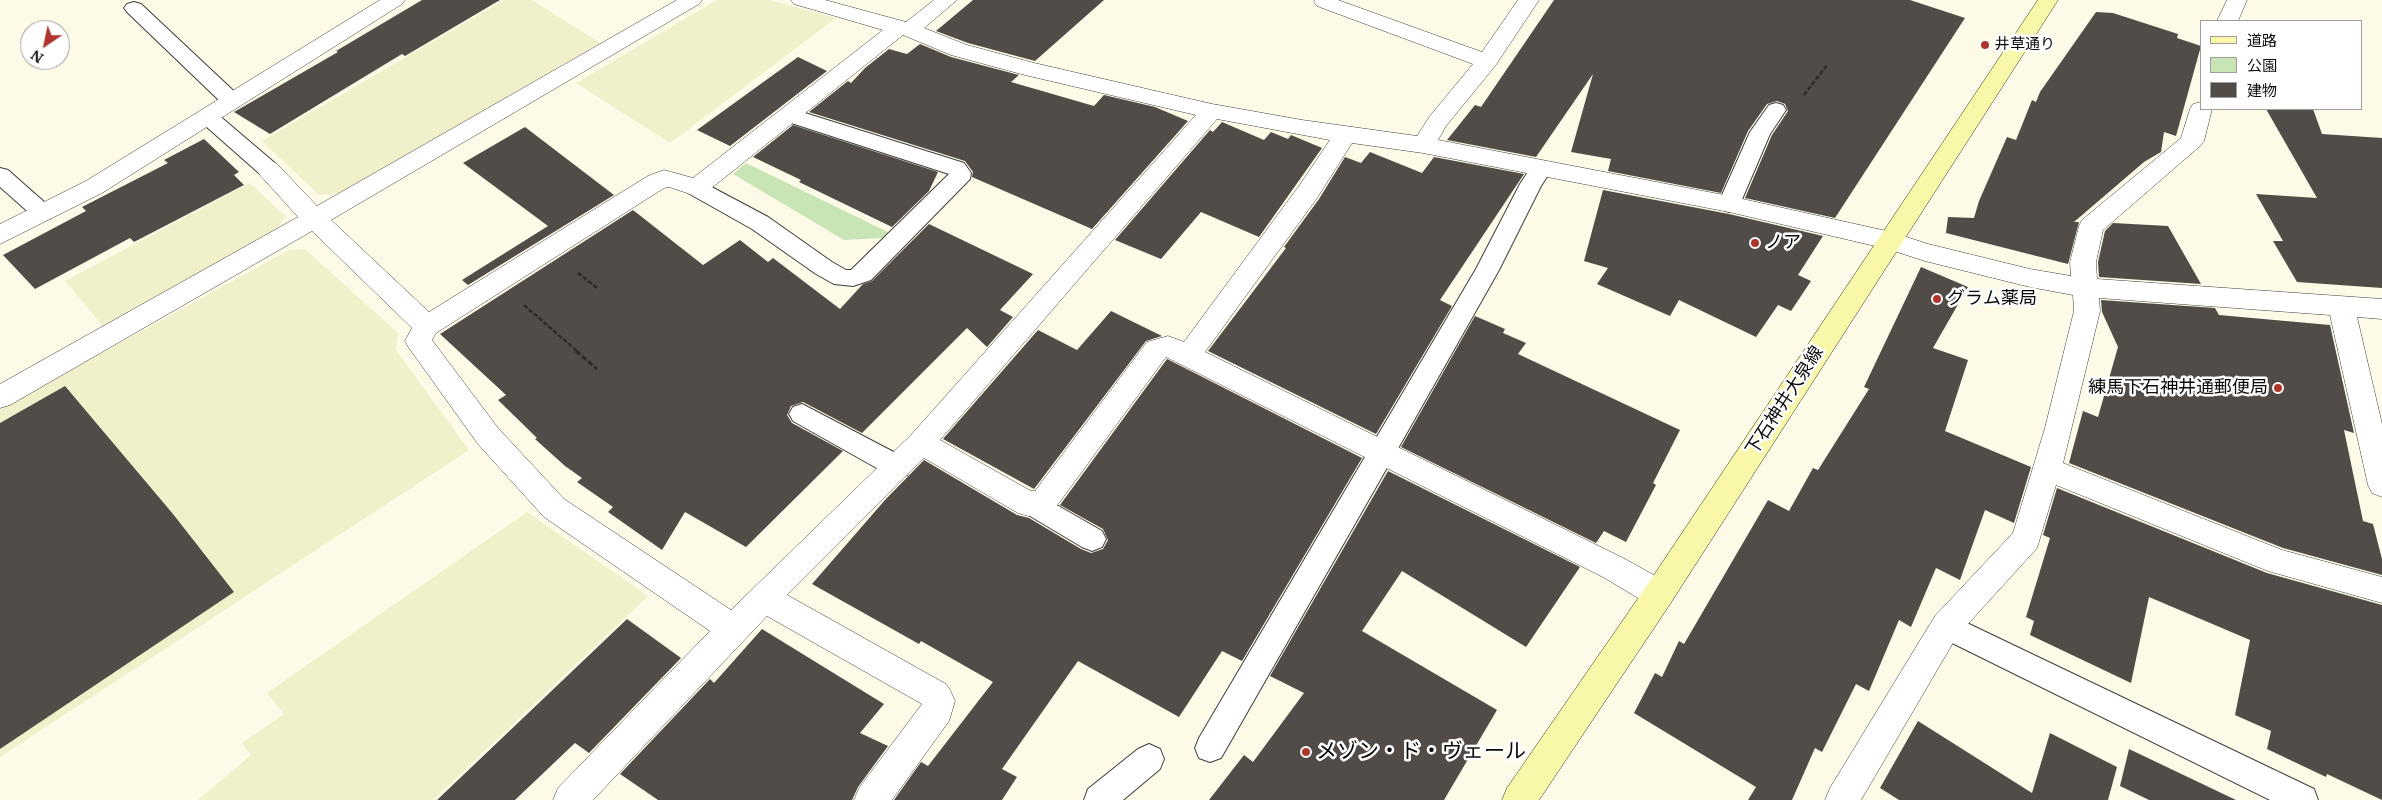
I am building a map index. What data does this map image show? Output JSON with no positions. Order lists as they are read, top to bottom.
{
  "streets": {
    "main road": ["下石神井大泉線"]
  },
  "places": [
    "井草通り",
    "ノア",
    "グラム薬局",
    "練馬下石神井通郵便局",
    "メゾン・ド・ヴェール"
  ],
  "legend": ["道路", "公園", "建物"],
  "north": "bottom left"
}
